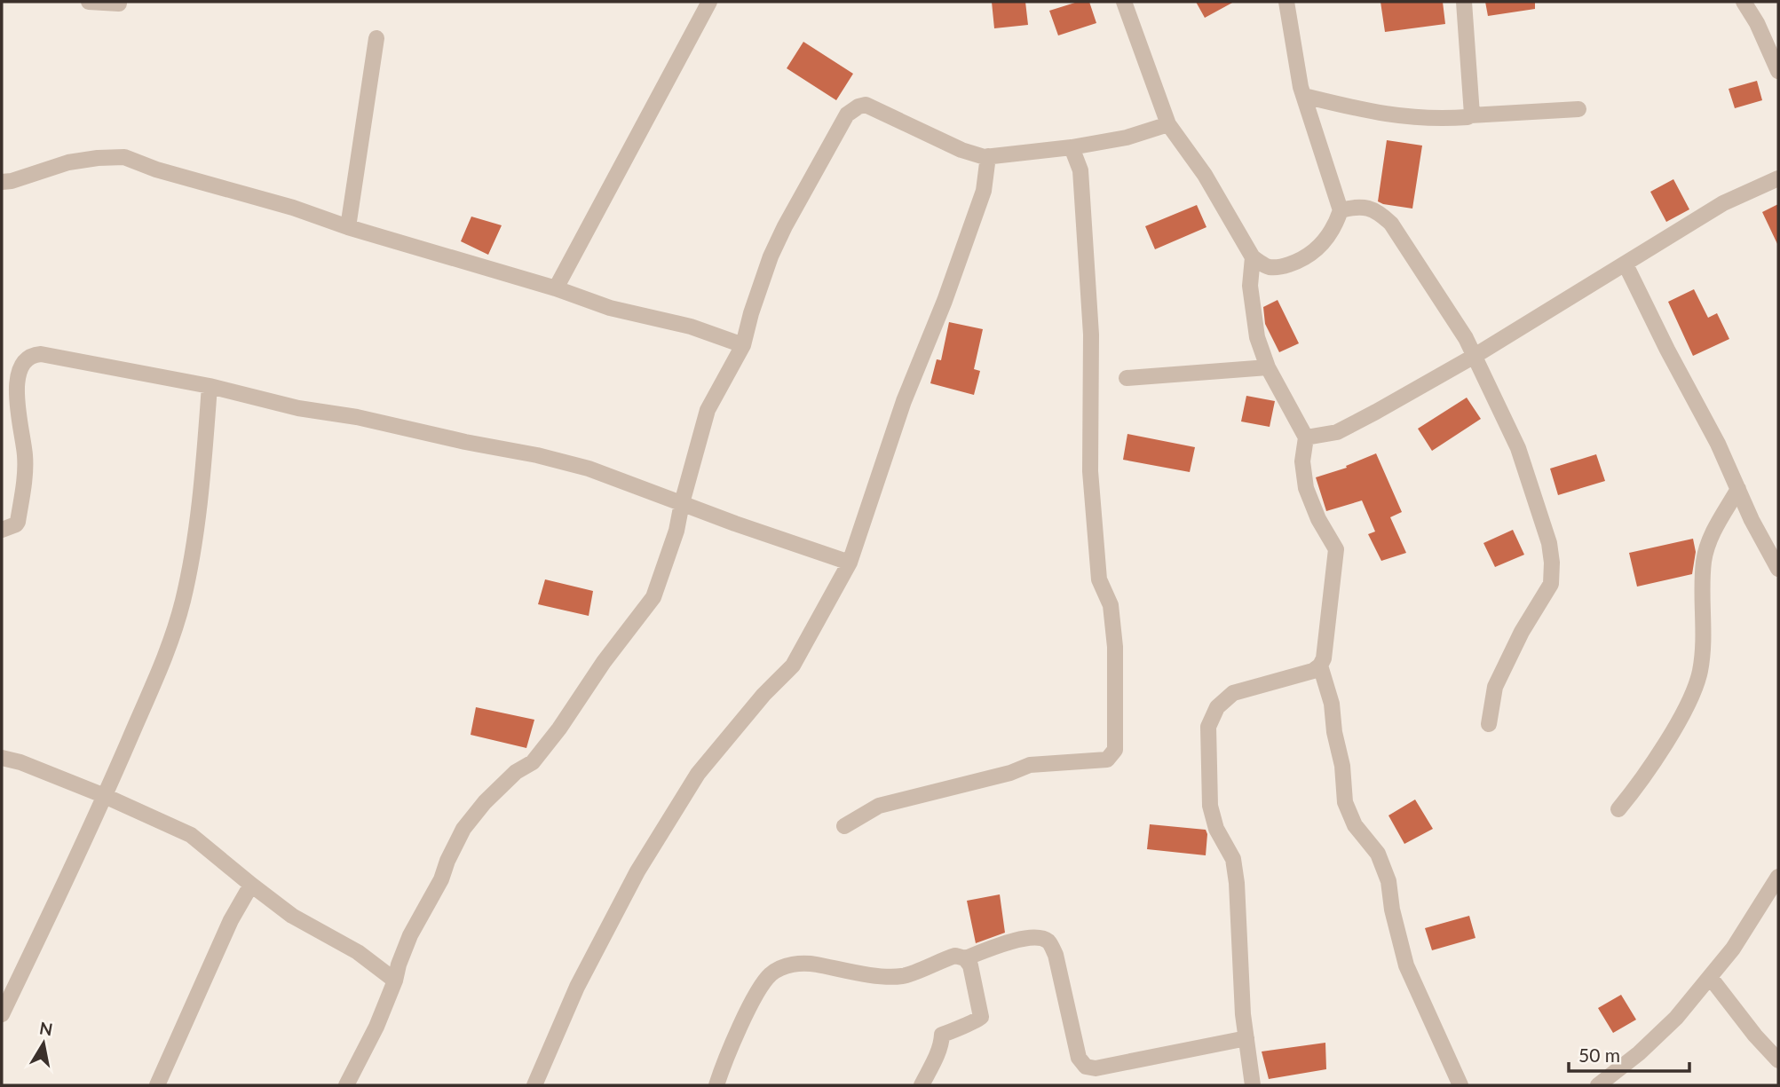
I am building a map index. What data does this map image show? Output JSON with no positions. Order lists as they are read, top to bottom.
{
  "scale_bar": "50 m",
  "north": "top"
}
